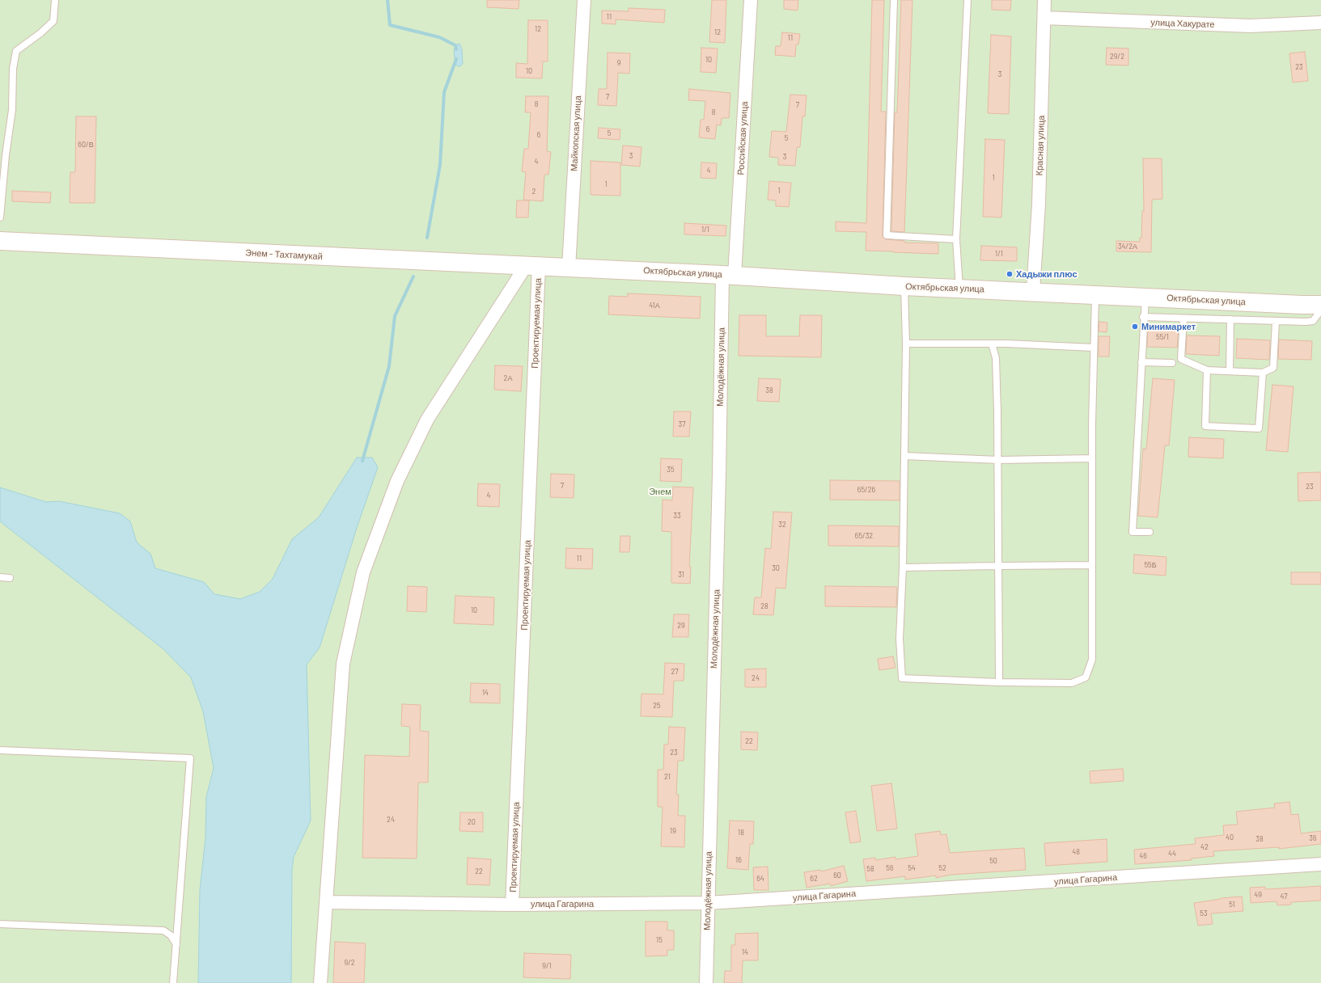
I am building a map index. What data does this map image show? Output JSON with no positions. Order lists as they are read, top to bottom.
{
  "streets": {
    "main road": ["Энем - Тахтамукай", "Октябрьская улица"],
    "street": [
      "улица Хакурате",
      "Майкопская улица",
      "Российская улица",
      "Красная улица",
      "Проектируемая улица",
      "Молодёжная улица",
      "улица Гагарина"
    ]
  },
  "crossings": [
    ["улица Хакурате", "Красная улица"],
    ["Майкопская улица", "Энем - Тахтамукай"],
    ["Майкопская улица", "Октябрьская улица"],
    ["Российская улица", "Октябрьская улица"],
    ["Российская улица", "Молодёжная улица"],
    ["Красная улица", "Октябрьская улица"],
    ["Энем - Тахтамукай", "Октябрьская улица"],
    ["Энем - Тахтамукай", "Проектируемая улица"],
    ["Октябрьская улица", "Молодёжная улица"],
    ["Проектируемая улица", "улица Гагарина"],
    ["Молодёжная улица", "улица Гагарина"]
  ],
  "parks": ["Энем"],
  "places": ["Хадыжи плюс", "Минимаркет"],
  "house_numbers": [
    "11",
    "12",
    "12",
    "11",
    "29/2",
    "10",
    "9",
    "23",
    "10",
    "3",
    "7",
    "8",
    "7",
    "8",
    "6",
    "5",
    "6",
    "5",
    "60/В",
    "3",
    "3",
    "4",
    "4",
    "1",
    "1",
    "1",
    "2",
    "1/1",
    "34/2А",
    "1/1",
    "41А",
    "55/1",
    "2А",
    "38",
    "37",
    "35",
    "7",
    "23",
    "65/26",
    "4",
    "33",
    "32",
    "65/32",
    "11",
    "55Б",
    "30",
    "31",
    "28",
    "10",
    "29",
    "27",
    "24",
    "14",
    "25",
    "22",
    "23",
    "21",
    "24",
    "20",
    "19",
    "18",
    "40",
    "36",
    "38",
    "42",
    "48",
    "44",
    "46",
    "16",
    "50",
    "56",
    "54",
    "52",
    "58",
    "22",
    "60",
    "64",
    "62",
    "49",
    "47",
    "51",
    "53",
    "15",
    "14",
    "9/2",
    "9/1"
  ]
}
